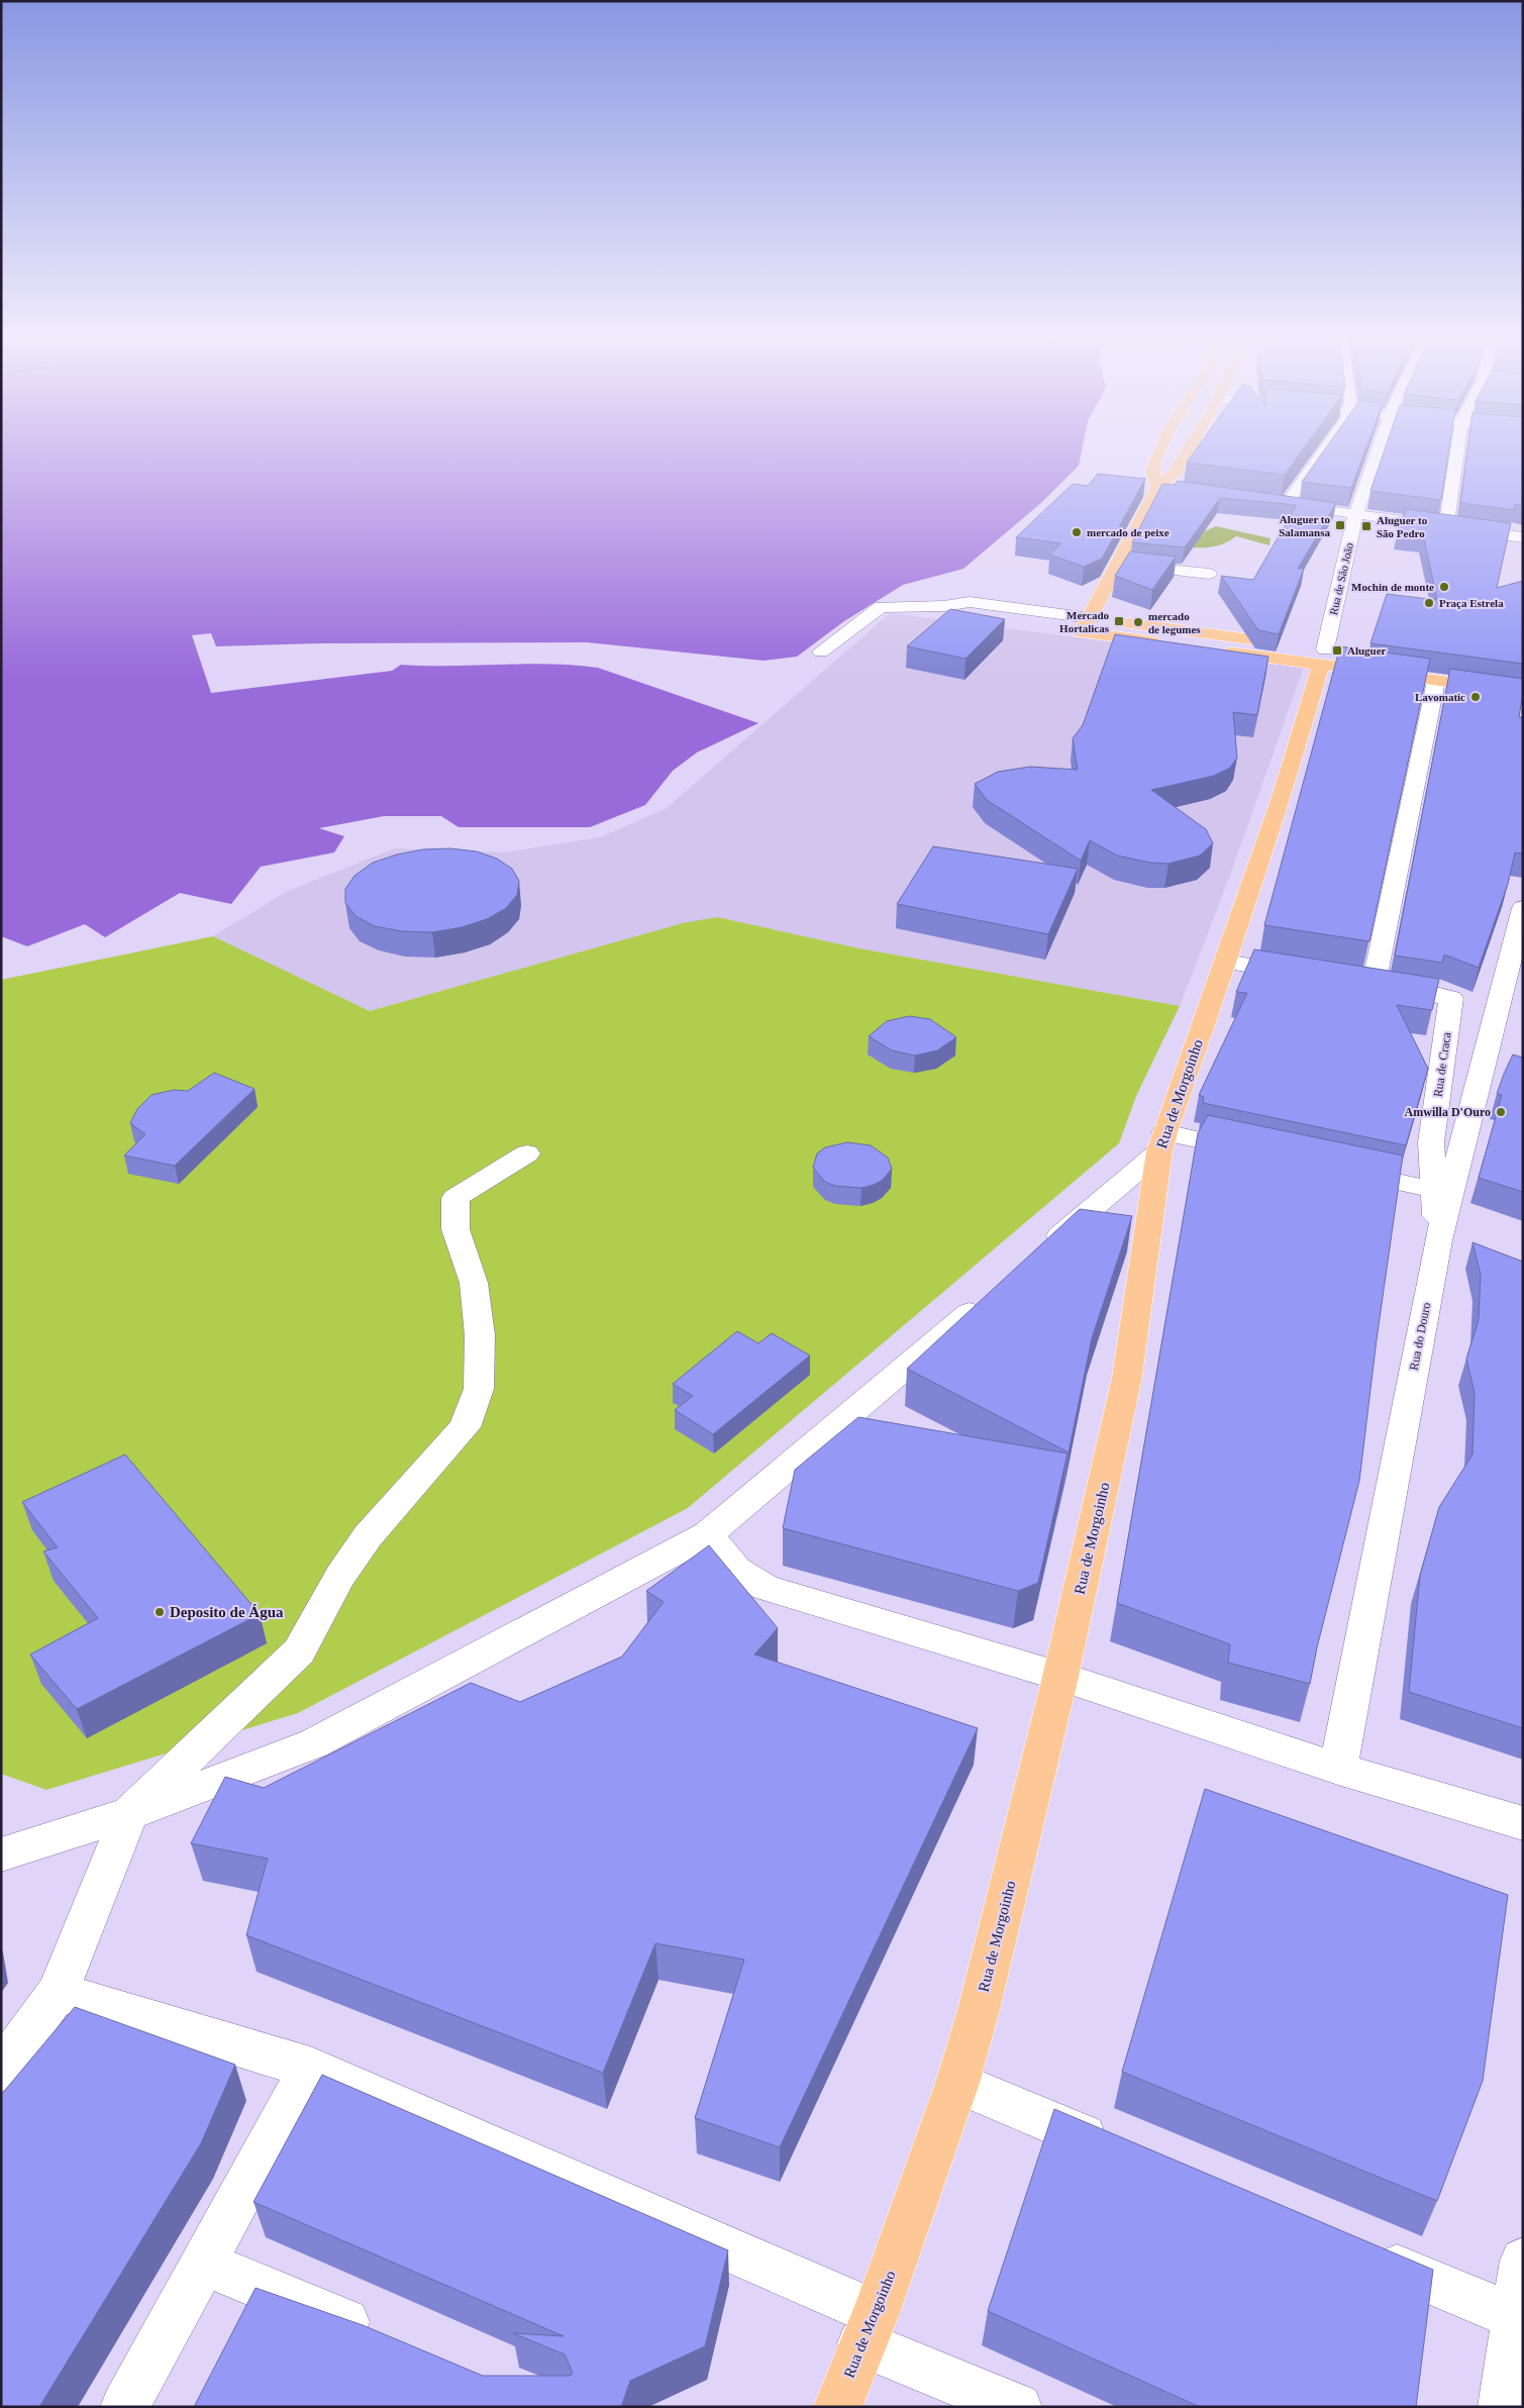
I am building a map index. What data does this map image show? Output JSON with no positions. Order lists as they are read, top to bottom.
{
  "streets": {
    "main road": ["Rua de Morgoinho"],
    "street": ["Rua de São João", "Rua de Craca", "Rua do Douro"]
  },
  "crossings": [
    ["Rua de São João", "Rua de Morgoinho"],
    ["Rua de Craca", "Rua do Douro"]
  ],
  "places": {
    "transit": [
      "Aluguer to Salamansa",
      "Aluguer to São Pedro",
      "Mercado Hortalicas",
      "Aluguer"
    ],
    "other": [
      "mercado de peixe",
      "Mochin de monte",
      "Praça Estrela",
      "mercado de legumes",
      "Lavomatic",
      "Amwilla D'Ouro",
      "Deposito de Água"
    ]
  }
}
